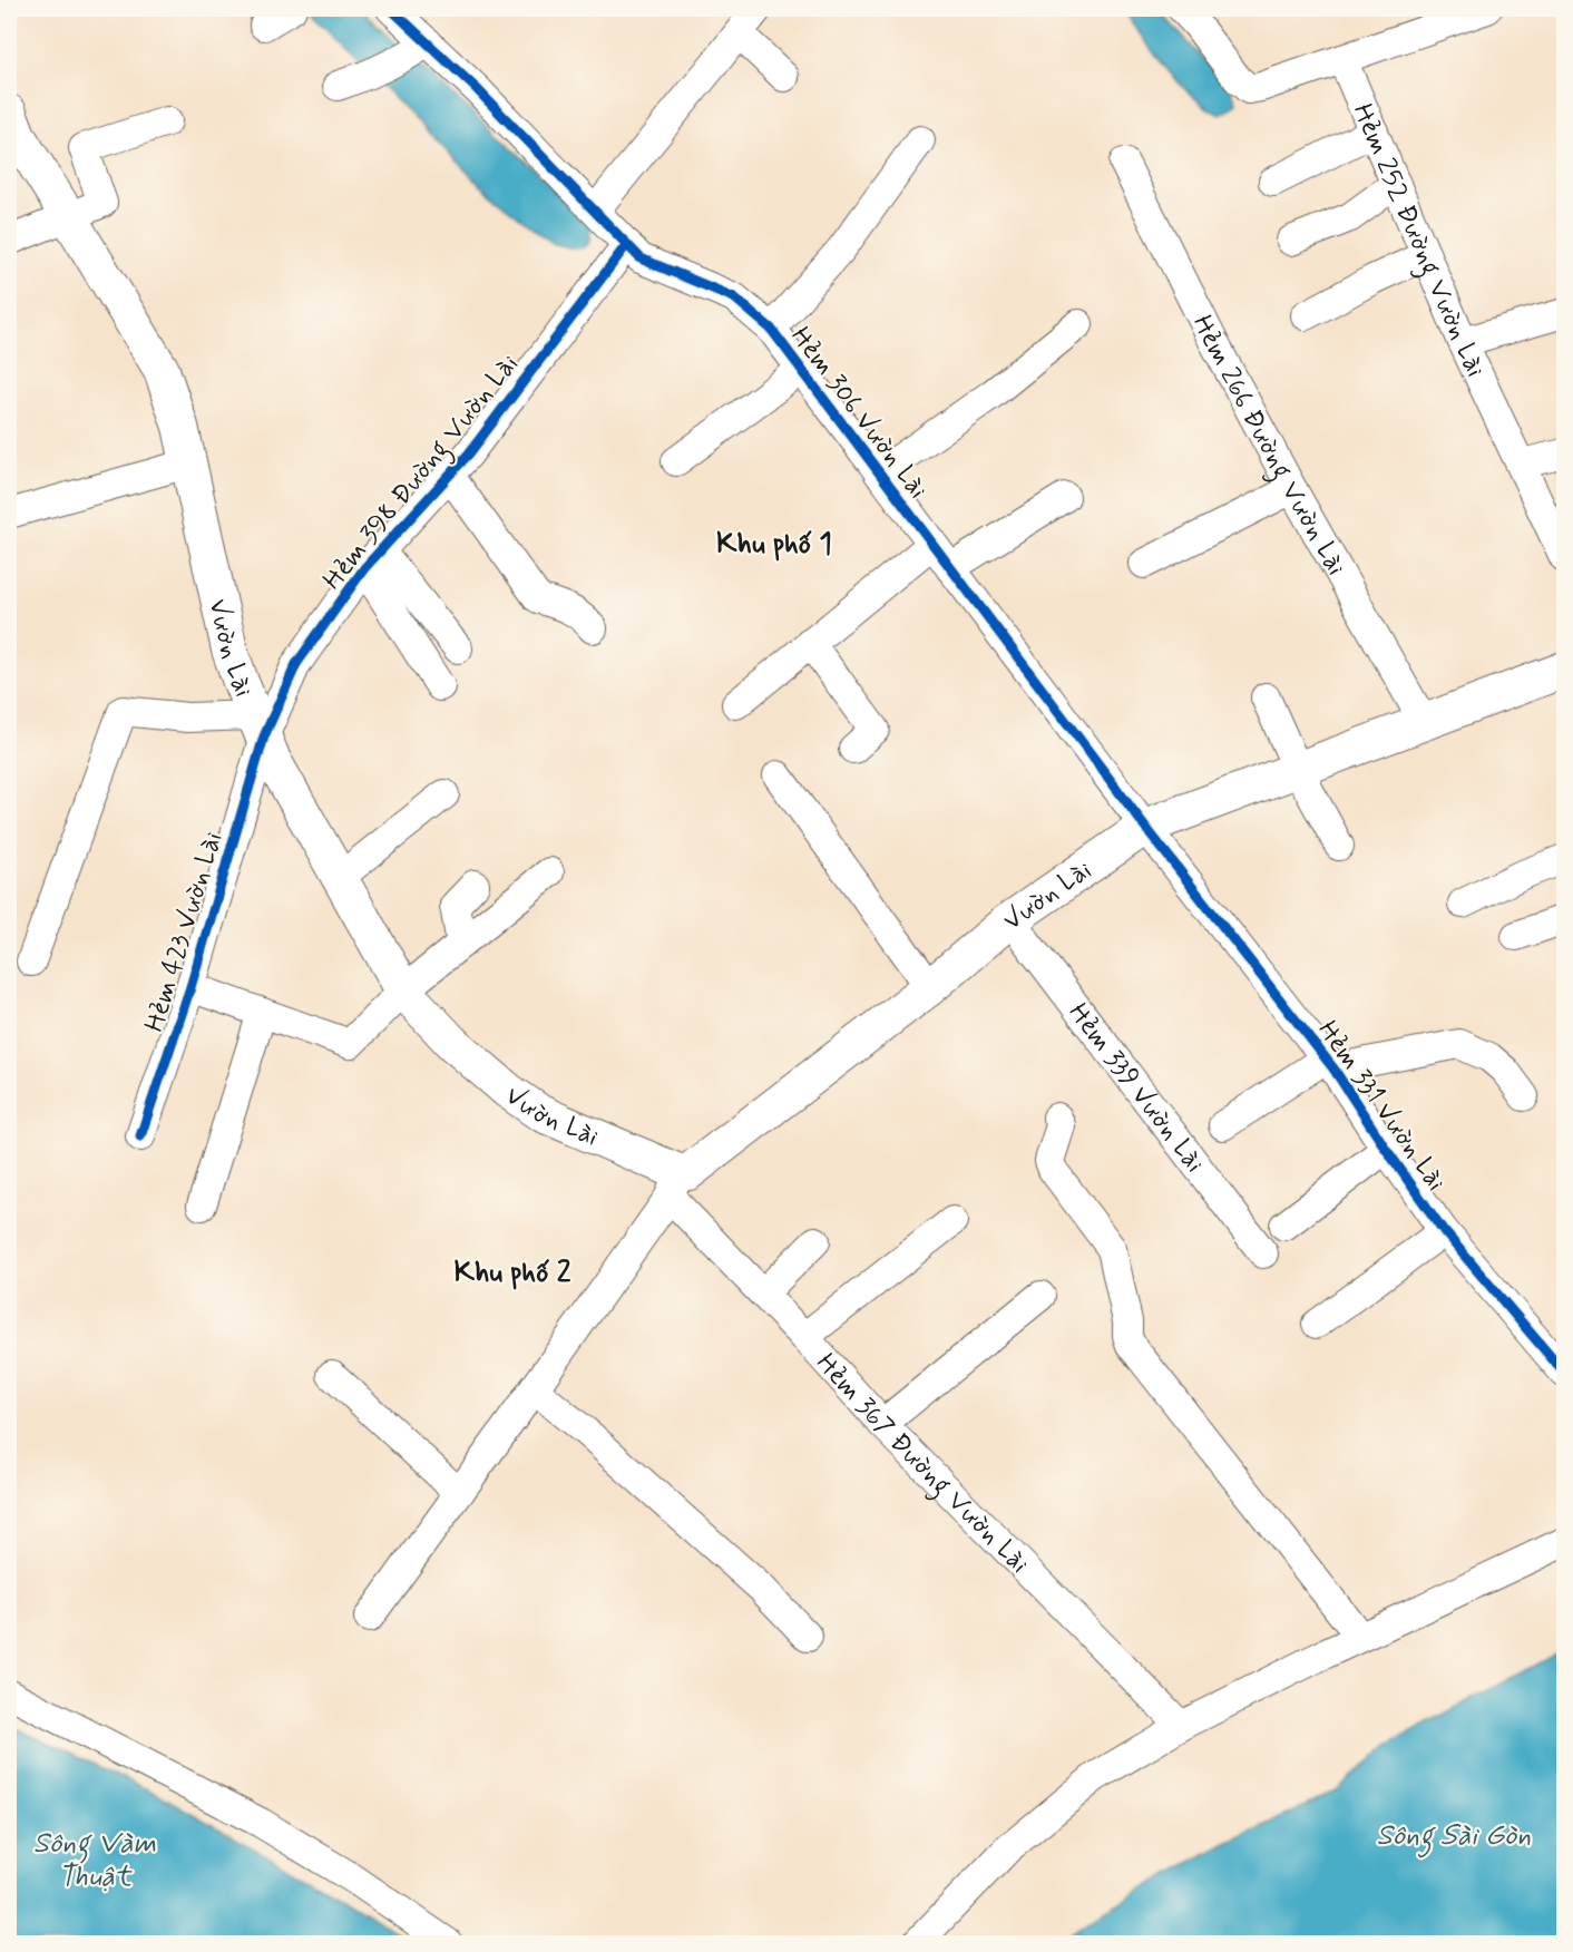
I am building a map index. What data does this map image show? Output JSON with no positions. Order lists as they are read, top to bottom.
{
  "streets": {
    "main road": ["Vườn Lài"],
    "street": [
      "Hẻm 252 Đường Vườn Lài",
      "Hẻm 306 Vườn Lài",
      "Hẻm 266 Đường Vườn Lài",
      "Hẻm 398 Đường Vườn Lài",
      "Hẻm 423 Vườn Lài",
      "Hẻm 339 Vườn Lài",
      "Hẻm 331 Vườn Lài",
      "Hẻm 367 Đường Vườn Lài"
    ]
  },
  "crossings": [
    ["Hẻm 306 Vườn Lài", "Hẻm 398 Đường Vườn Lài"],
    ["Hẻm 306 Vườn Lài", "Vườn Lài"],
    ["Hẻm 306 Vườn Lài", "Hẻm 331 Vườn Lài"],
    ["Hẻm 266 Đường Vườn Lài", "Vườn Lài"],
    ["Hẻm 398 Đường Vườn Lài", "Vườn Lài"],
    ["Hẻm 398 Đường Vườn Lài", "Hẻm 423 Vườn Lài"],
    ["Vườn Lài", "Hẻm 423 Vườn Lài"],
    ["Vườn Lài", "Hẻm 339 Vườn Lài"],
    ["Vườn Lài", "Hẻm 331 Vườn Lài"],
    ["Vườn Lài", "Hẻm 367 Đường Vườn Lài"]
  ],
  "districts": ["Khu phố 1", "Khu phố 2"],
  "water": ["Sông Sài Gòn", "Sông Vàm Thuật"]
}
